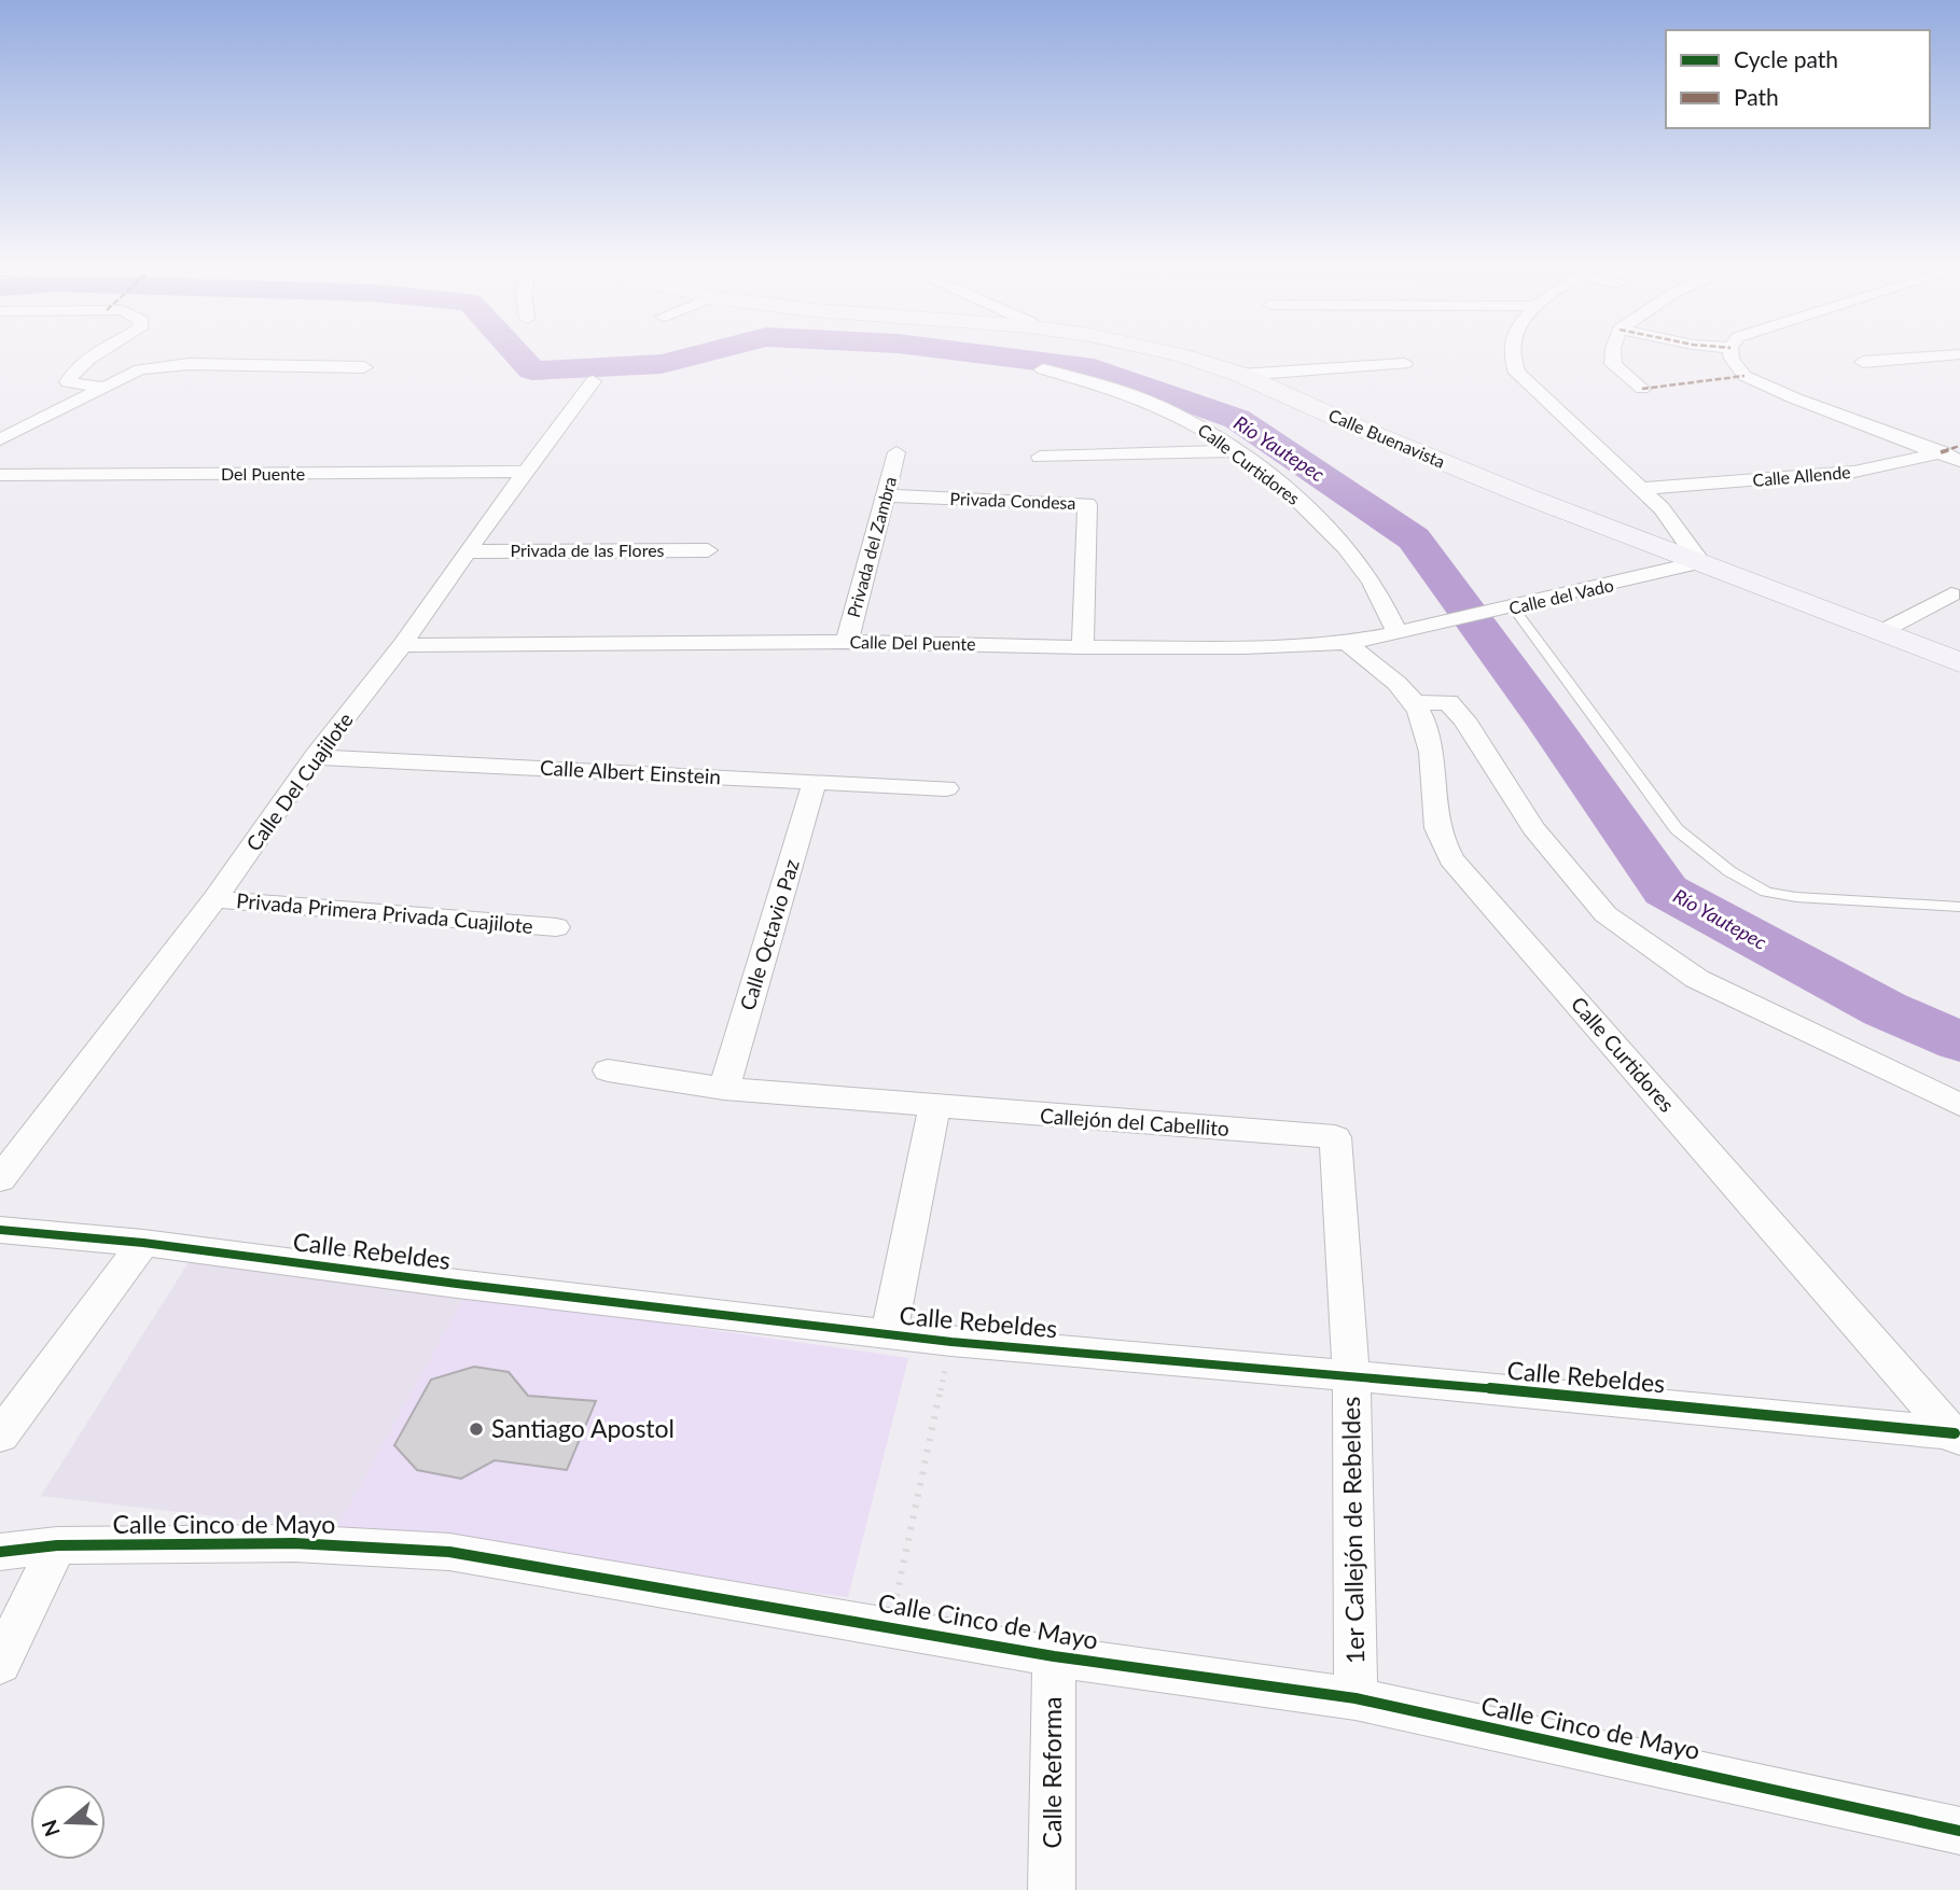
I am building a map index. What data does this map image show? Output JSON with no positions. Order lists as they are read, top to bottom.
{
  "streets": {
    "main road": ["Calle Buenavista"],
    "street": [
      "Calle Curtidores",
      "Del Puente",
      "Calle Allende",
      "Privada Condesa",
      "Privada del Zambra",
      "Privada de las Flores",
      "Calle del Vado",
      "Calle Del Puente",
      "Calle Albert Einstein",
      "Calle Del Cuajilote",
      "Privada Primera Privada Cuajilote",
      "Calle Octavio Paz",
      "Callejón del Cabellito",
      "Calle Rebeldes",
      "Calle Cinco de Mayo",
      "1er Callejón de Rebeldes",
      "Calle Reforma"
    ]
  },
  "crossings": [
    ["Calle Buenavista", "Calle del Vado"],
    ["Calle Curtidores", "Calle Del Puente"],
    ["Calle Curtidores", "Calle Rebeldes"],
    ["Del Puente", "Calle Del Cuajilote"],
    ["Privada Condesa", "Privada del Zambra"],
    ["Privada Condesa", "Calle Del Puente"],
    ["Privada del Zambra", "Calle Del Puente"],
    ["Privada de las Flores", "Calle Del Cuajilote"],
    ["Calle del Vado", "Calle Del Puente"],
    ["Calle Del Puente", "Calle Del Cuajilote"],
    ["Calle Albert Einstein", "Calle Del Cuajilote"],
    ["Calle Albert Einstein", "Calle Octavio Paz"],
    ["Calle Del Cuajilote", "Privada Primera Privada Cuajilote"],
    ["Calle Octavio Paz", "Callejón del Cabellito"],
    ["Callejón del Cabellito", "1er Callejón de Rebeldes"],
    ["Calle Rebeldes", "1er Callejón de Rebeldes"],
    ["Calle Cinco de Mayo", "1er Callejón de Rebeldes"],
    ["Calle Cinco de Mayo", "Calle Reforma"]
  ],
  "water": ["Río Yautepec"],
  "places": ["Santiago Apostol"],
  "legend": ["Cycle path", "Path"],
  "north": "left"
}
